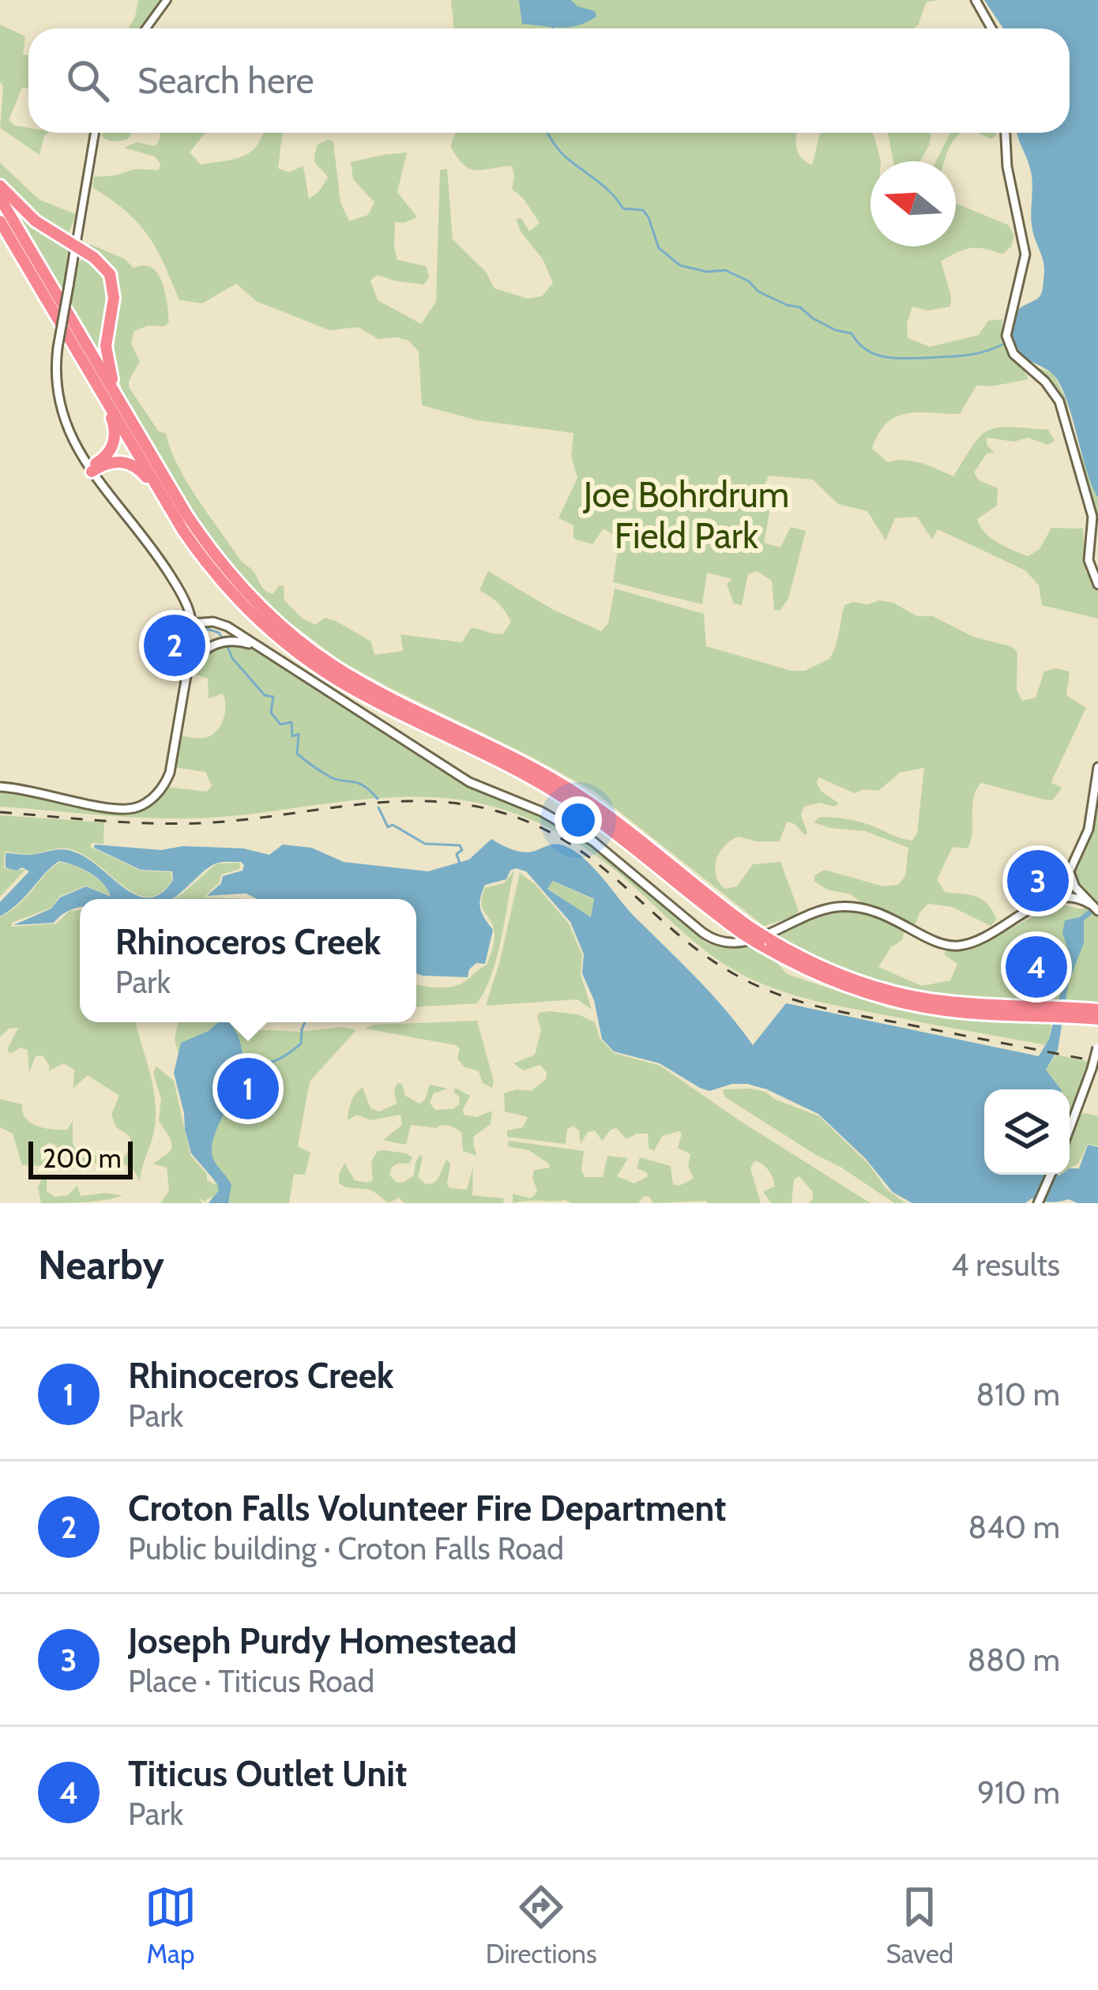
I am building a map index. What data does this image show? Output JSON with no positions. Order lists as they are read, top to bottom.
{
  "parks": ["Joe Bohrdrum Field Park"],
  "scale_bar": "200 m",
  "north": "left",
  "page": {
    "search": "Search here",
    "pins": [
      "2",
      "3",
      "4",
      "1"
    ],
    "popup": ["Rhinoceros Creek", "Park"],
    "scale": "200 m",
    "heading": ["Nearby", "4 results"],
    "list": [
      {
        "mark": "1",
        "name": "Rhinoceros Creek",
        "note": "Park",
        "value": "810 m"
      },
      {
        "mark": "2",
        "name": "Croton Falls Volunteer Fire Department",
        "note": "Public building · Croton Falls Road",
        "value": "840 m"
      },
      {
        "mark": "3",
        "name": "Joseph Purdy Homestead",
        "note": "Place · Titicus Road",
        "value": "880 m"
      },
      {
        "mark": "4",
        "name": "Titicus Outlet Unit",
        "note": "Park",
        "value": "910 m"
      }
    ],
    "nav": ["Map", "Directions", "Saved"]
  }
}
